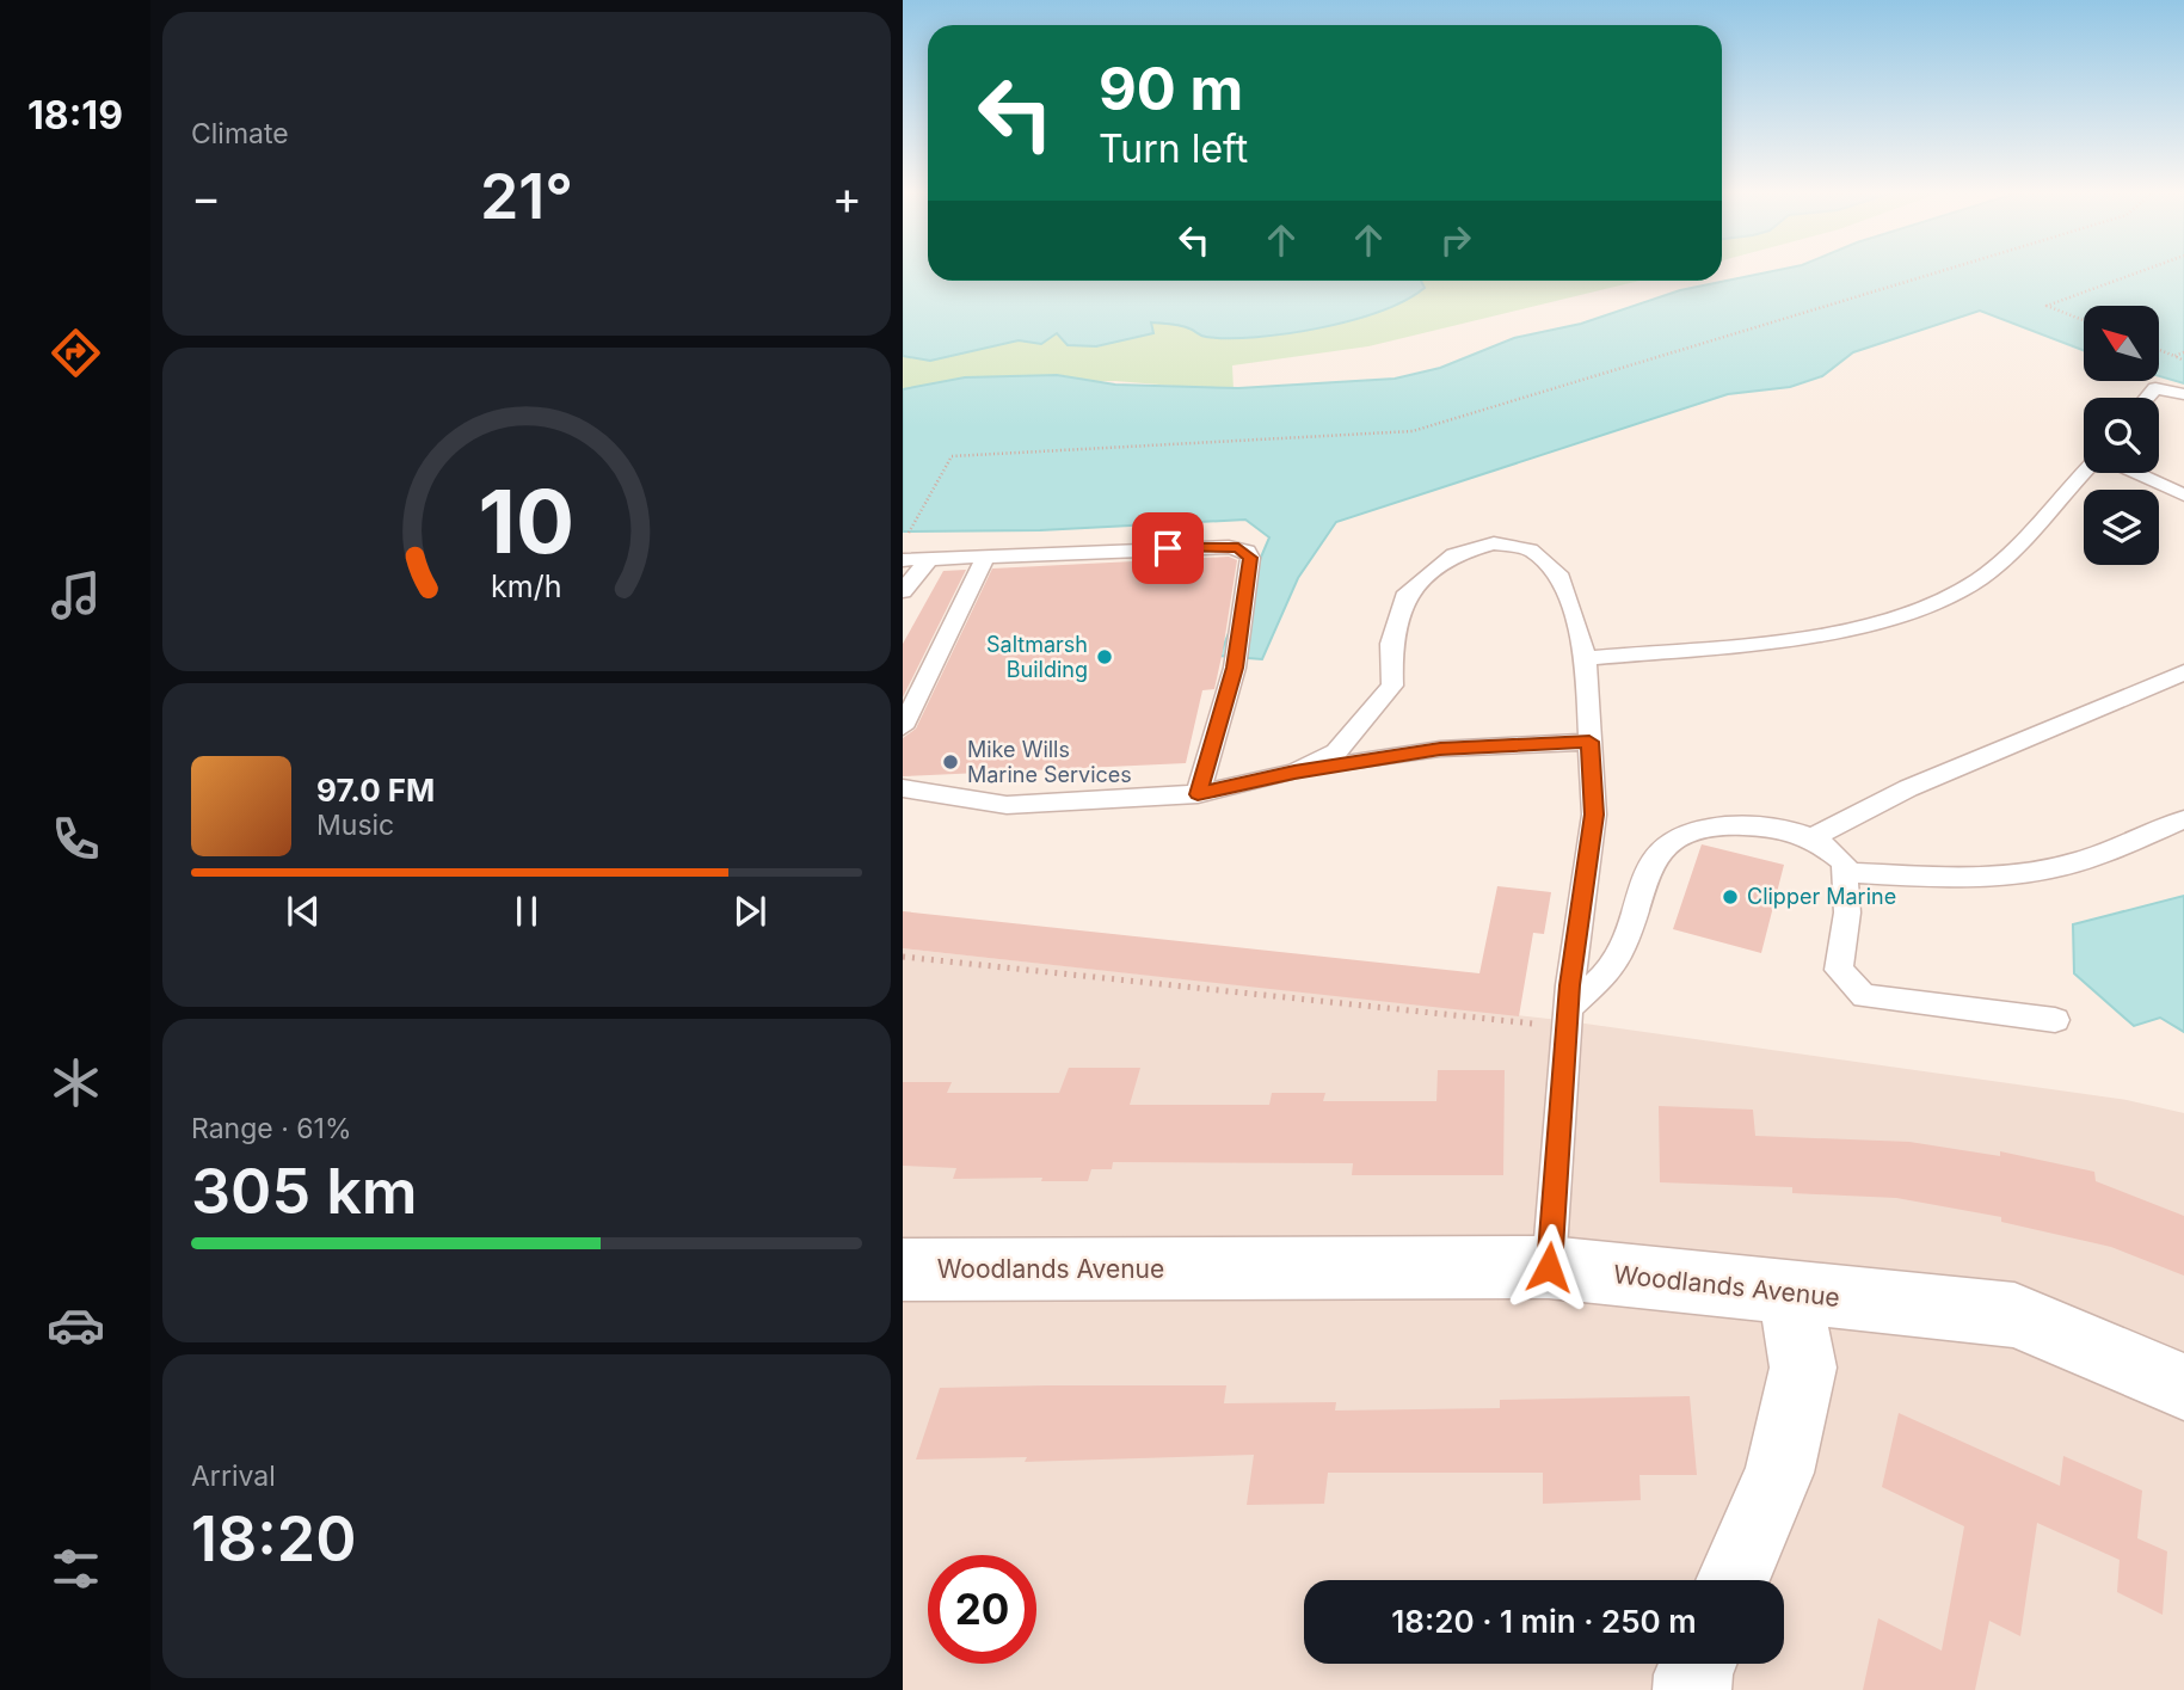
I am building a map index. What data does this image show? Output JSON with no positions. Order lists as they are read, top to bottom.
{
  "streets": {
    "street": ["Woodlands Avenue"]
  },
  "places": ["Saltmarsh Building", "Mike Wills Marine Services", "Clipper Marine"],
  "north": "top left",
  "page": {
    "tabs": "18:19",
    "tile": [
      "Climate",
      ["Range · 61%", "305 km"],
      ["Arrival", "18:20"]
    ],
    "turn": ["90 m", "Turn left"],
    "heat": ["−", "21°", "+"],
    "song": ["97.0 FM", "Music"],
    "limit": "20",
    "trip": "18:20 · 1 min · 250 m",
    "gauge": ["10", "km/h"]
  }
}
